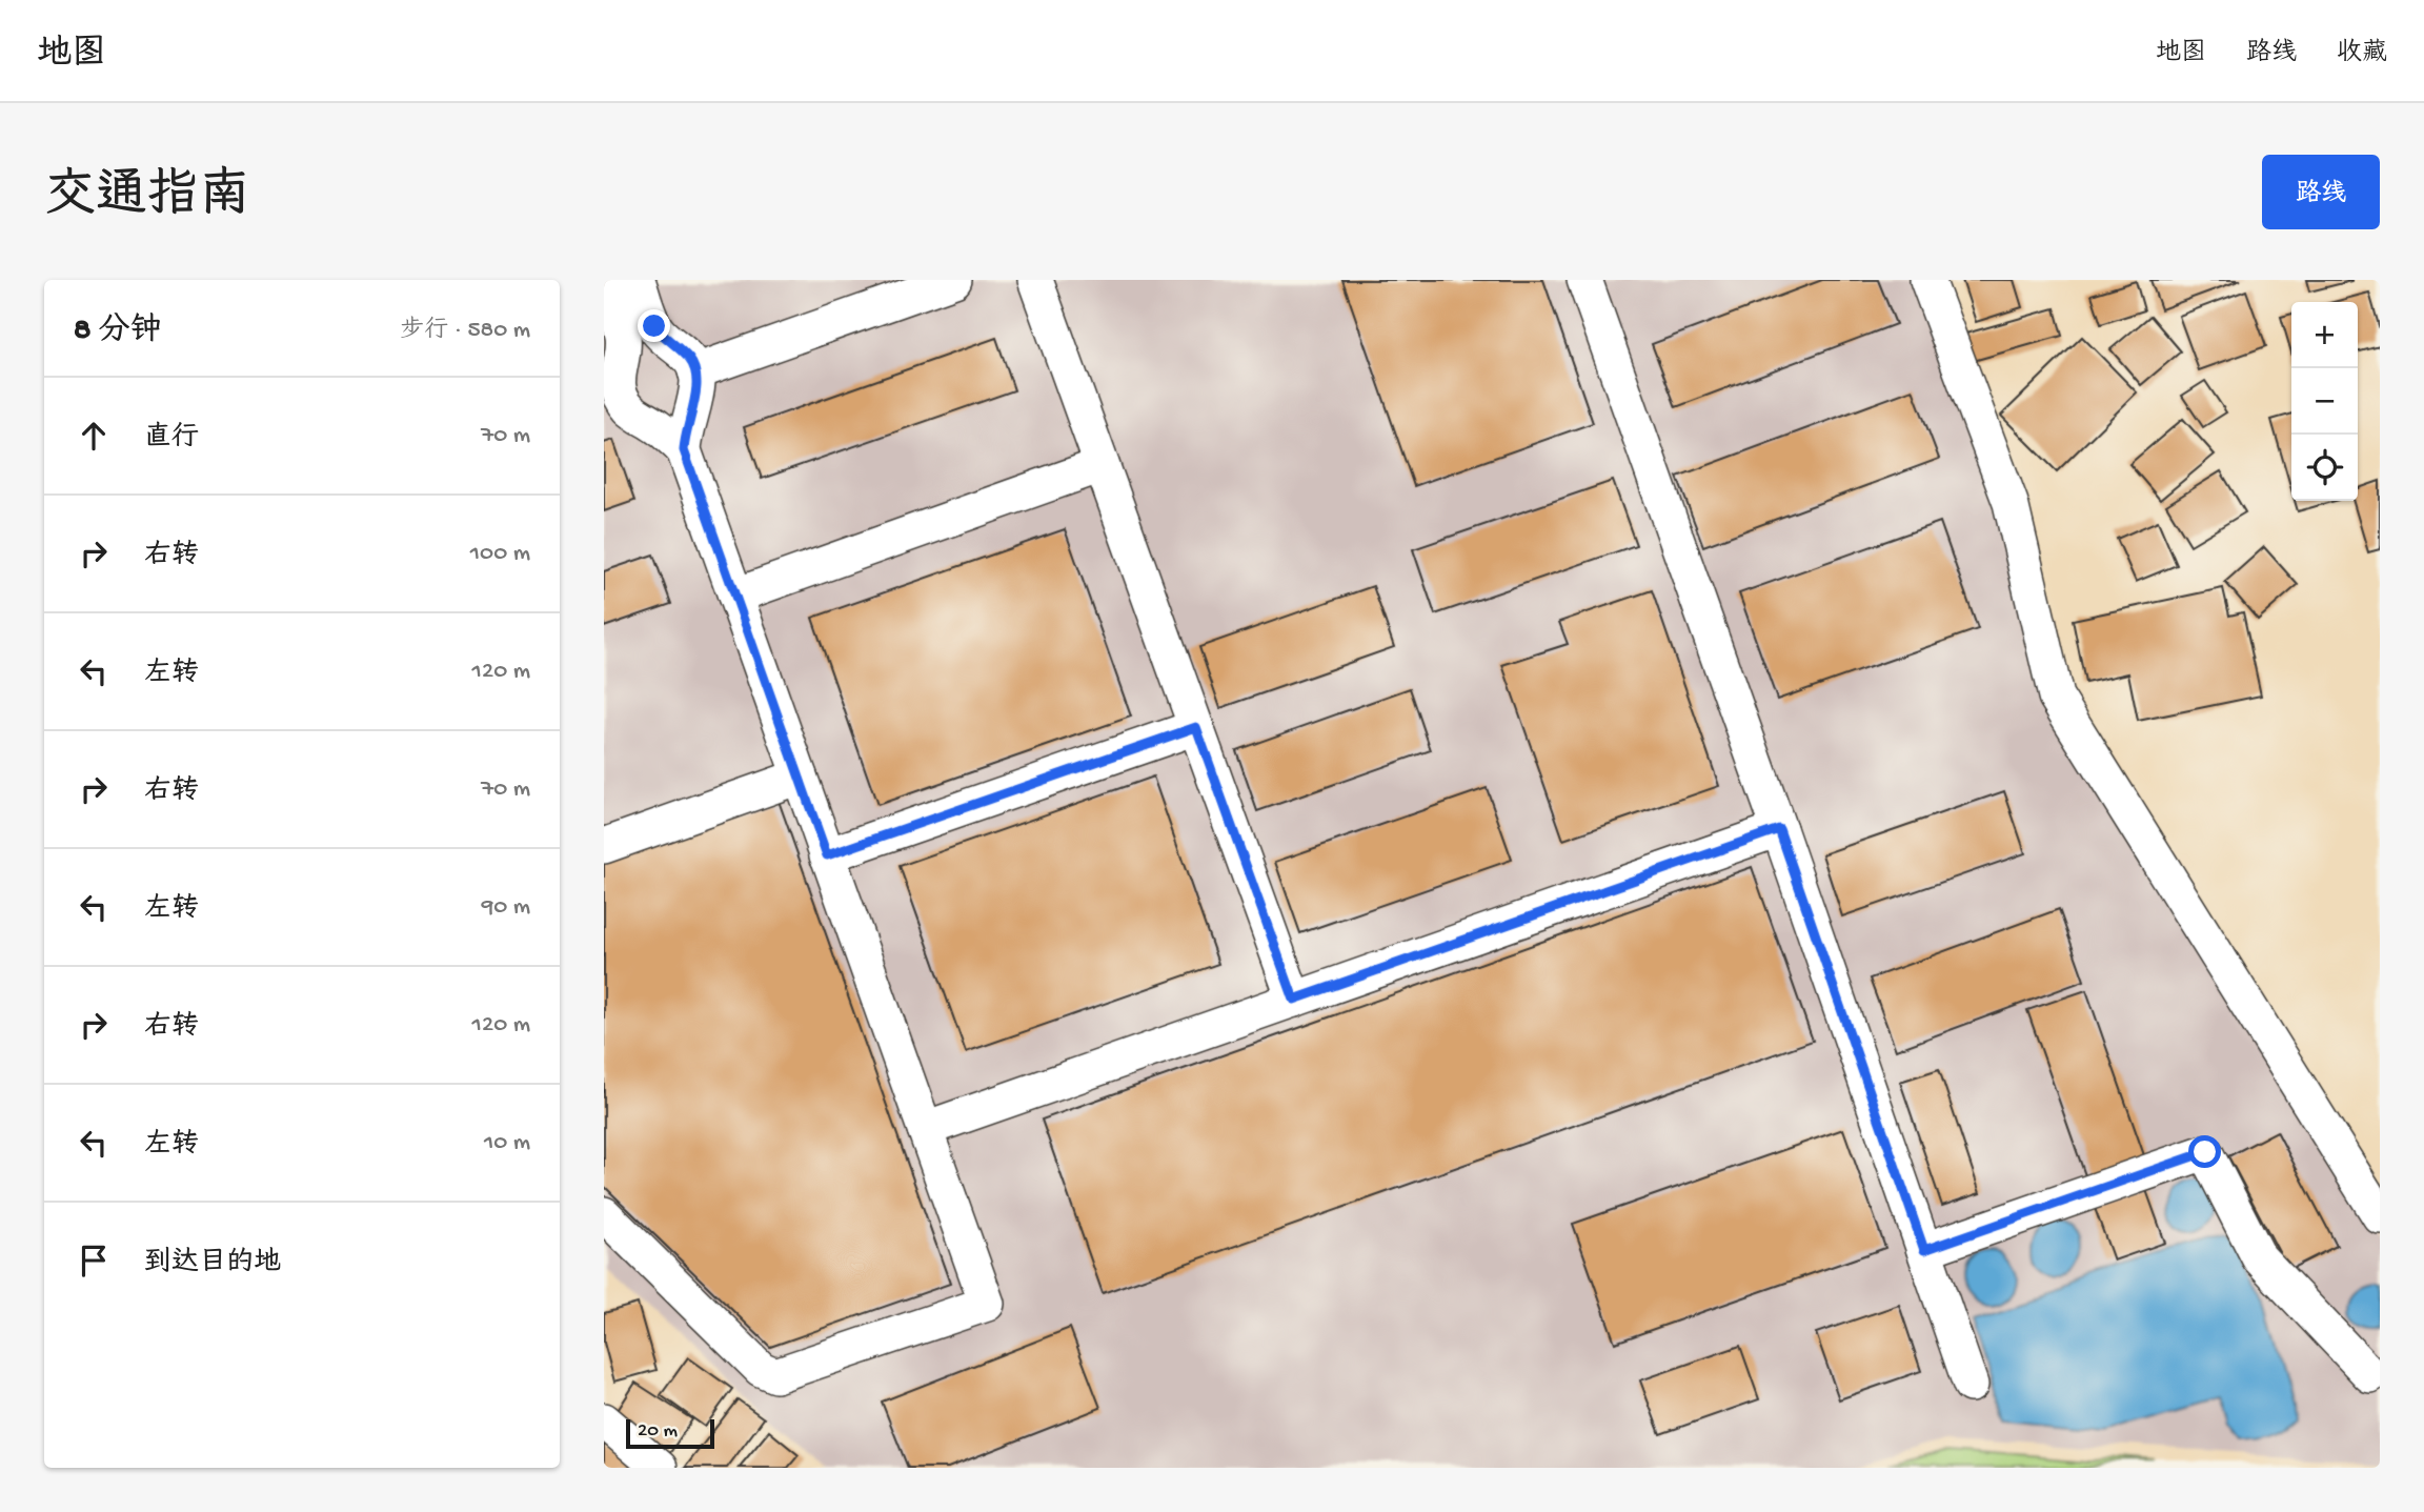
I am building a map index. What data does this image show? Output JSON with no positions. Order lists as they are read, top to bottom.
{
  "scale_bar": "20 m",
  "page": {
    "header": "地图",
    "nav": ["地图", "路线", "收藏"],
    "title": "交通指南",
    "buttons": "路线",
    "heading": ["8 分钟", "步行 · 580 m"],
    "map_buttons": ["+", "−"],
    "list": [
      ["直行", "70 m"],
      ["右转", "100 m"],
      ["左转", "120 m"],
      ["右转", "70 m"],
      ["左转", "90 m"],
      ["右转", "120 m"],
      ["左转", "10 m"],
      "到达目的地"
    ],
    "scale": "20 m"
  }
}
